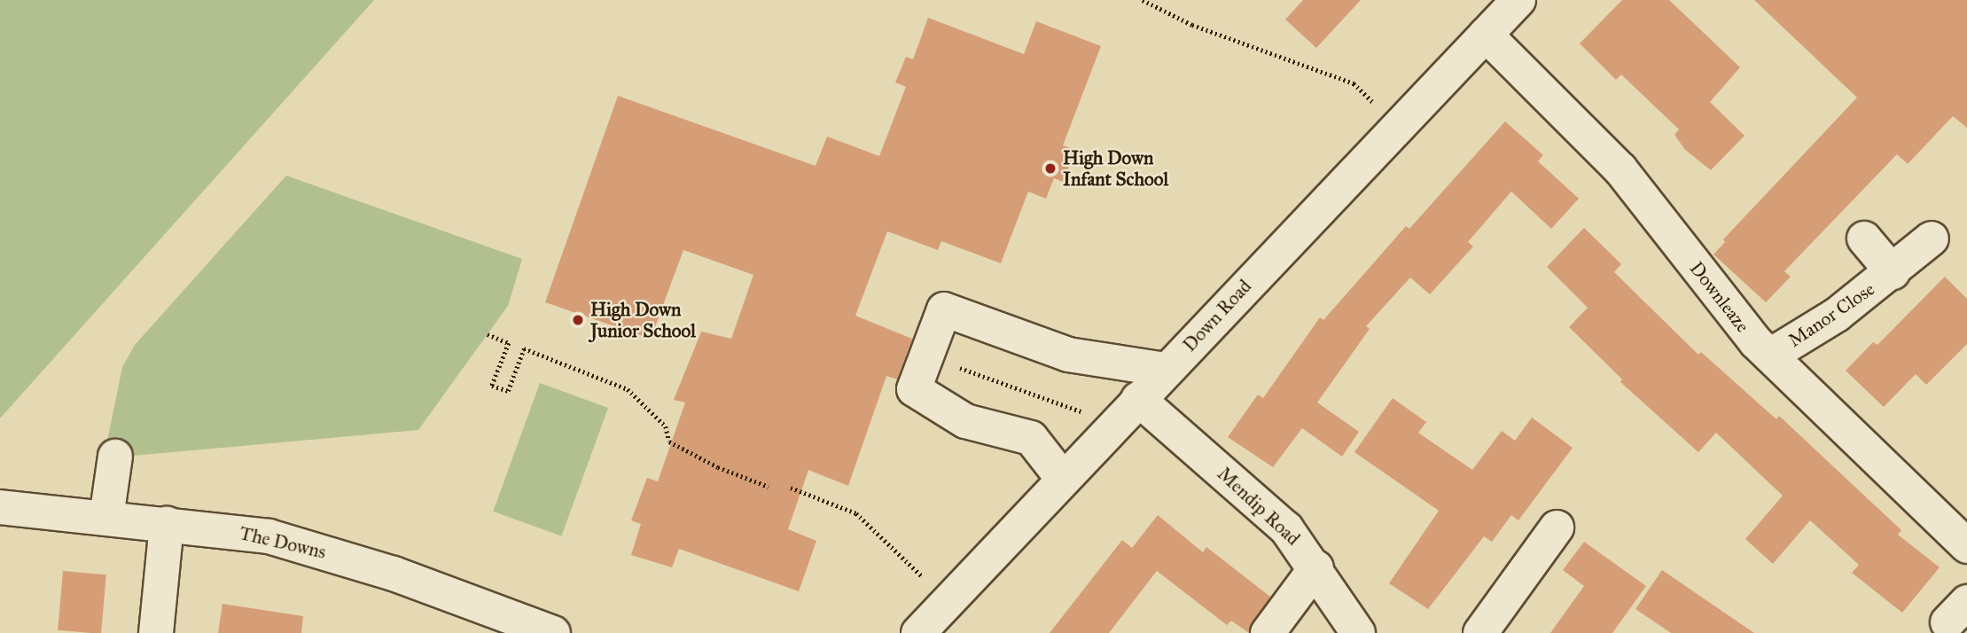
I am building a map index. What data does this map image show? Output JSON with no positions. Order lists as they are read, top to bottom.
{
  "streets": {
    "street": [
      "Downleaze",
      "Manor Close",
      "Down Road",
      "Mendip Road",
      "The Downs"
    ]
  },
  "crossings": [
    ["Downleaze", "Manor Close"],
    ["Downleaze", "Down Road"],
    ["Down Road", "Mendip Road"]
  ],
  "places": ["High Down Infant School", "High Down Junior School"]
}
